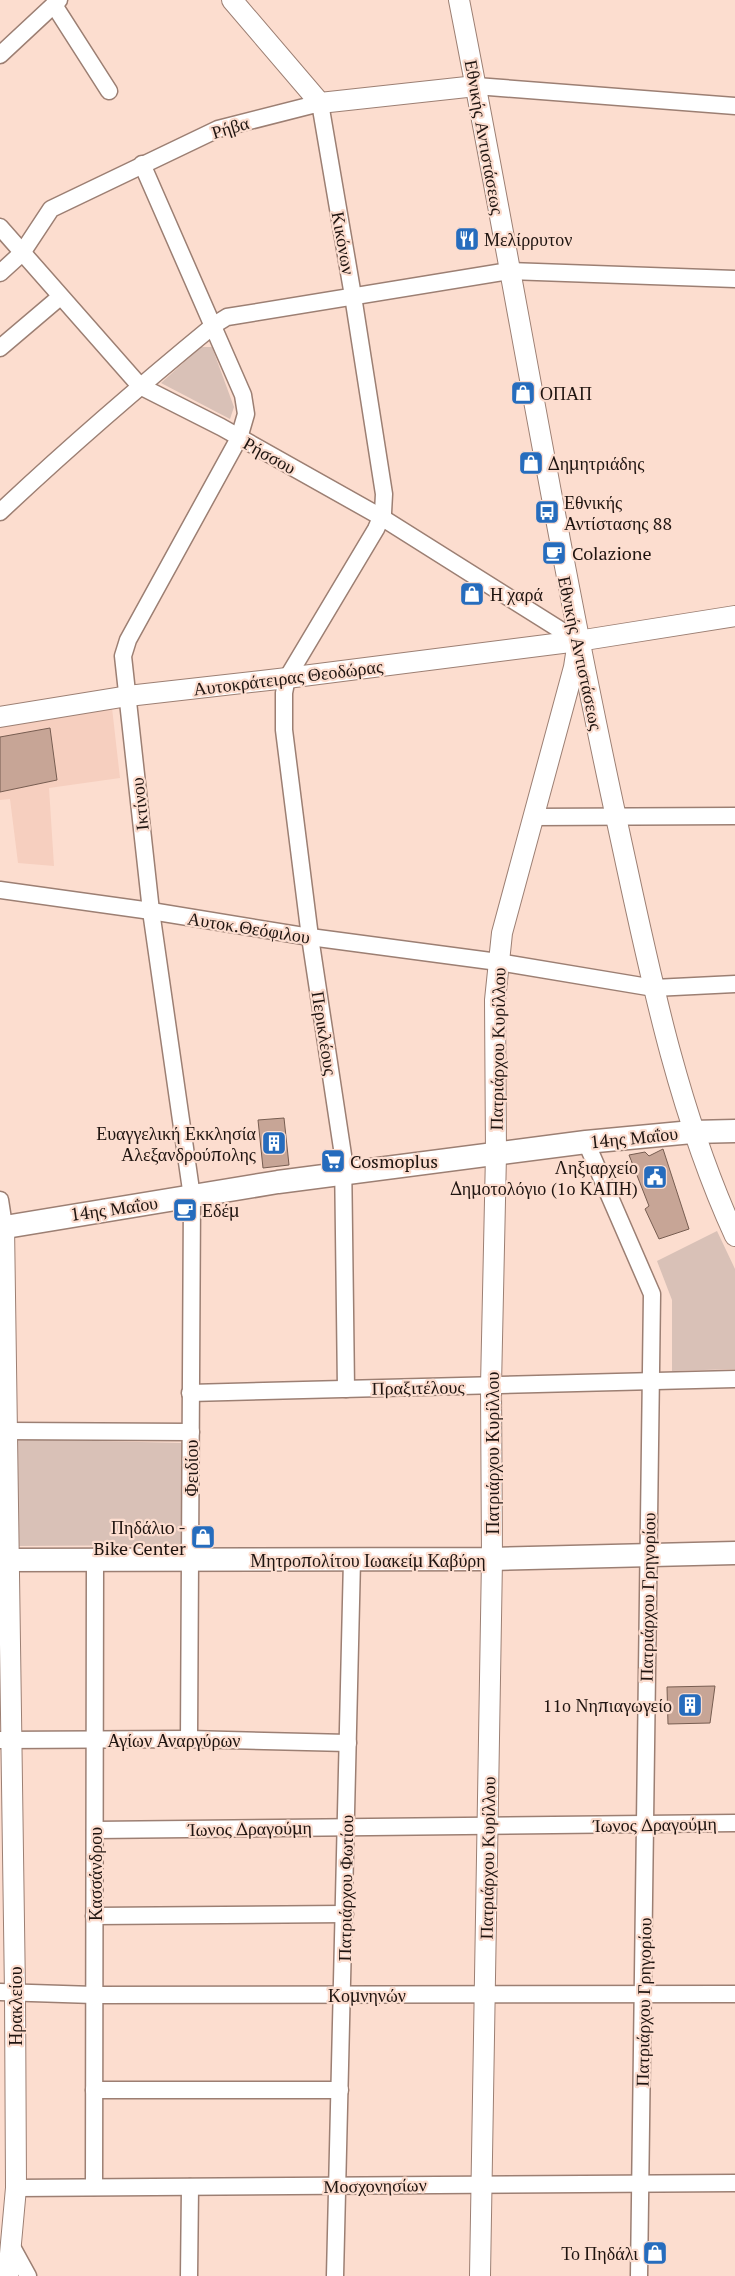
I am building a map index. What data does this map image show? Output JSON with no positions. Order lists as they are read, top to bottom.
{
  "streets": {
    "main road": ["14ης Μαΐου", "Μητροπολίτου Ιωακείμ Καβύρη"],
    "street": [
      "Ρήβα",
      "Εθνικής Αντιστάσεως",
      "Κικόνων",
      "Ρήσσου",
      "Αυτοκράτειρας Θεοδώρας",
      "Ικτίνου",
      "Αυτοκ.Θεόφιλου",
      "Περικλέους",
      "Πατριάρχου Κυρίλλου",
      "Πραξιτέλους",
      "Φειδίου",
      "Πατριάρχου Γρηγορίου",
      "Αγίων Αναργύρων",
      "Ίωνος Δραγούμη",
      "Κασσάνδρου",
      "Πατριάρχου Φωτίου",
      "Κομνηνών",
      "Ηρακλείου",
      "Μοσχονησίων"
    ]
  },
  "crossings": [
    ["Ρήβα", "Εθνικής Αντιστάσεως"],
    ["Ρήβα", "Κικόνων"],
    ["Ρήβα", "Ρήσσου"],
    ["Ρήβα", "Ικτίνου"],
    ["Εθνικής Αντιστάσεως", "Ρήσσου"],
    ["Εθνικής Αντιστάσεως", "Αυτοκράτειρας Θεοδώρας"],
    ["Εθνικής Αντιστάσεως", "Αυτοκ.Θεόφιλου"],
    ["Εθνικής Αντιστάσεως", "Πατριάρχου Κυρίλλου"],
    ["Εθνικής Αντιστάσεως", "14ης Μαΐου"],
    ["Κικόνων", "Ρήσσου"],
    ["Ρήσσου", "Αυτοκράτειρας Θεοδώρας"],
    ["Ρήσσου", "Ικτίνου"],
    ["Ρήσσου", "Πατριάρχου Κυρίλλου"],
    ["Αυτοκράτειρας Θεοδώρας", "Ικτίνου"],
    ["Αυτοκράτειρας Θεοδώρας", "Περικλέους"],
    ["Αυτοκράτειρας Θεοδώρας", "Πατριάρχου Κυρίλλου"],
    ["Ικτίνου", "Αυτοκ.Θεόφιλου"],
    ["Ικτίνου", "14ης Μαΐου"],
    ["Ικτίνου", "Φειδίου"],
    ["Αυτοκ.Θεόφιλου", "Περικλέους"],
    ["Αυτοκ.Θεόφιλου", "Πατριάρχου Κυρίλλου"],
    ["Περικλέους", "14ης Μαΐου"],
    ["Περικλέους", "Πραξιτέλους"],
    ["Πατριάρχου Κυρίλλου", "14ης Μαΐου"],
    ["Πατριάρχου Κυρίλλου", "Πραξιτέλους"],
    ["Πατριάρχου Κυρίλλου", "Μητροπολίτου Ιωακείμ Καβύρη"],
    ["Πατριάρχου Κυρίλλου", "Ίωνος Δραγούμη"],
    ["Πατριάρχου Κυρίλλου", "Κομνηνών"],
    ["Πατριάρχου Κυρίλλου", "Μοσχονησίων"],
    ["14ης Μαΐου", "Φειδίου"],
    ["14ης Μαΐου", "Πατριάρχου Γρηγορίου"],
    ["14ης Μαΐου", "Ηρακλείου"],
    ["Πραξιτέλους", "Φειδίου"],
    ["Πραξιτέλους", "Πατριάρχου Γρηγορίου"],
    ["Φειδίου", "Μητροπολίτου Ιωακείμ Καβύρη"],
    ["Φειδίου", "Αγίων Αναργύρων"],
    ["Μητροπολίτου Ιωακείμ Καβύρη", "Πατριάρχου Γρηγορίου"],
    ["Μητροπολίτου Ιωακείμ Καβύρη", "Κασσάνδρου"],
    ["Μητροπολίτου Ιωακείμ Καβύρη", "Πατριάρχου Φωτίου"],
    ["Μητροπολίτου Ιωακείμ Καβύρη", "Ηρακλείου"],
    ["Πατριάρχου Γρηγορίου", "Ίωνος Δραγούμη"],
    ["Πατριάρχου Γρηγορίου", "Κομνηνών"],
    ["Πατριάρχου Γρηγορίου", "Μοσχονησίων"],
    ["Αγίων Αναργύρων", "Κασσάνδρου"],
    ["Αγίων Αναργύρων", "Πατριάρχου Φωτίου"],
    ["Αγίων Αναργύρων", "Ηρακλείου"],
    ["Ίωνος Δραγούμη", "Κασσάνδρου"],
    ["Ίωνος Δραγούμη", "Πατριάρχου Φωτίου"],
    ["Κασσάνδρου", "Κομνηνών"],
    ["Κασσάνδρου", "Μοσχονησίων"],
    ["Πατριάρχου Φωτίου", "Κομνηνών"],
    ["Πατριάρχου Φωτίου", "Μοσχονησίων"],
    ["Κομνηνών", "Ηρακλείου"],
    ["Ηρακλείου", "Μοσχονησίων"]
  ],
  "places": {
    "restaurant": ["Μελίρρυτον"],
    "shop": [
      "ΟΠΑΠ",
      "Δημητριάδης",
      "Η χαρά",
      "Πηδάλιo - Bike Center",
      "Το Πηδάλι"
    ],
    "bus stop": ["Εθνικής Αντίστασης 88"],
    "cafe": ["Colazione", "Εδέμ"],
    "building": ["Ευαγγελική Εκκλησία Αλεξανδρούπολης", "11ο Νηπιαγωγείο"],
    "supermarket": ["Cosmoplus"],
    "public building": ["Ληξιαρχείο Δημοτολόγιο (1ο ΚΑΠΗ)"]
  }
}
